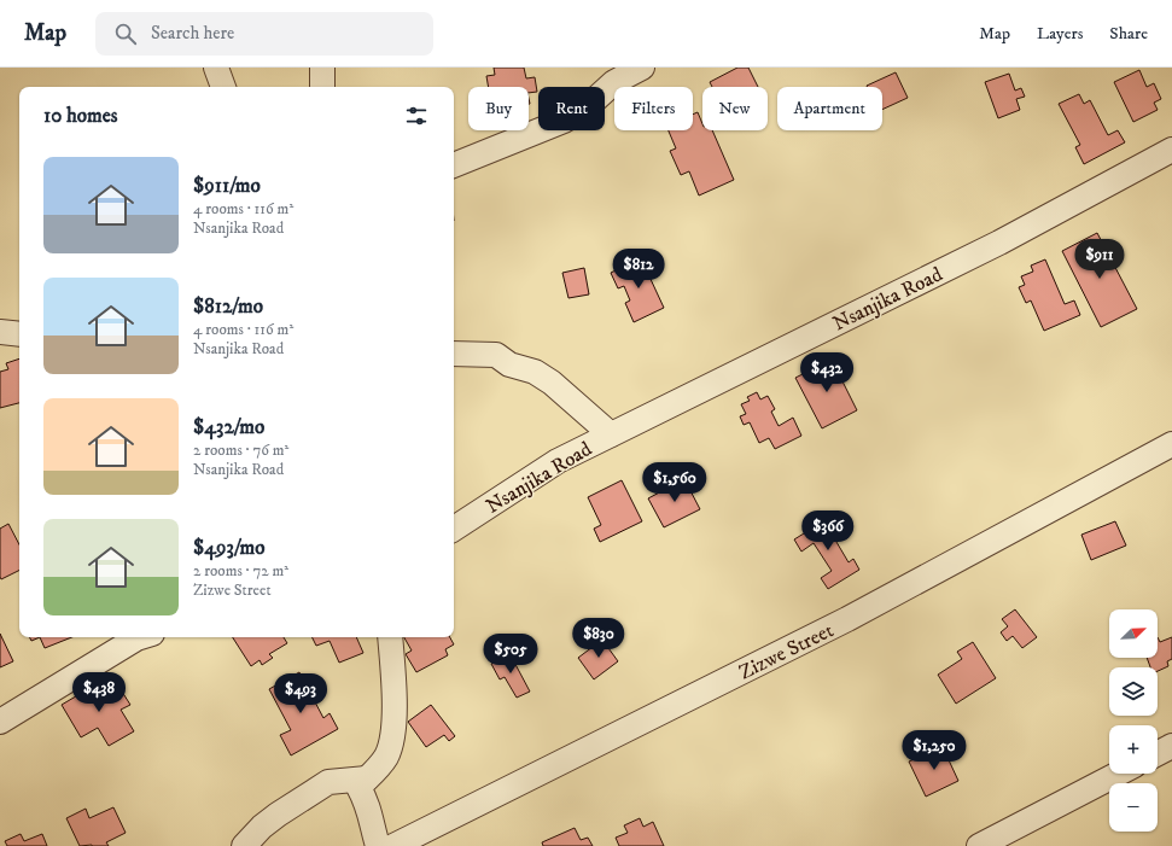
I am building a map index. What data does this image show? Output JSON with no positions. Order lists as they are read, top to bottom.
{
  "streets": {
    "street": ["Nsanjika Road", "Zizwe Street"]
  },
  "north": "top right",
  "page": {
    "header": "Map",
    "search": "Search here",
    "nav": ["Map", "Layers", "Share"],
    "chip": [
      "Buy",
      "Rent",
      "Filters",
      "New",
      "Apartment"
    ],
    "heading": "10 homes",
    "list": [
      {
        "name": "$911/mo",
        "note": "4 rooms · 116 m² · Nsanjika Road"
      },
      {
        "name": "$812/mo",
        "note": "4 rooms · 116 m² · Nsanjika Road"
      },
      {
        "name": "$432/mo",
        "note": "2 rooms · 76 m² · Nsanjika Road"
      },
      {
        "name": "$493/mo",
        "note": "2 rooms · 72 m² · Zizwe Street"
      }
    ],
    "price": [
      "$911",
      "$812",
      "$432",
      "$1,560",
      "$366",
      "$830",
      "$505",
      "$438",
      "$493",
      "$1,250"
    ],
    "map_buttons": ["+", "−"]
  }
}
